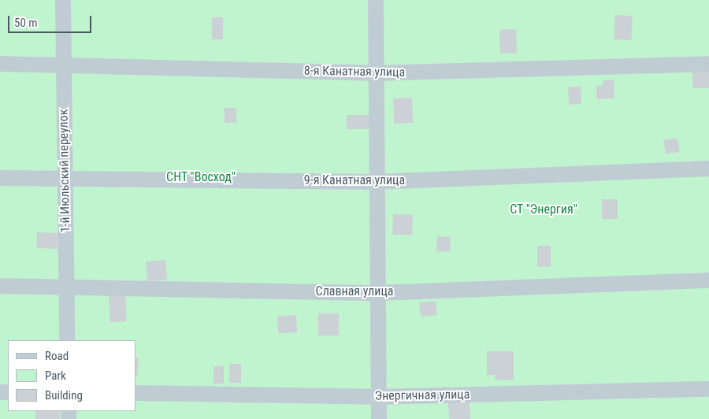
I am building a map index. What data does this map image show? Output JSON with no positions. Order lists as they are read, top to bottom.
{
  "streets": {
    "lane": [
      "8-я Канатная улица",
      "1-й Июльский переулок",
      "9-я Канатная улица",
      "Славная улица",
      "Энергичная улица"
    ]
  },
  "crossings": [
    ["8-я Канатная улица", "1-й Июльский переулок"],
    ["1-й Июльский переулок", "9-я Канатная улица"],
    ["1-й Июльский переулок", "Славная улица"]
  ],
  "parks": ["СНТ \"Восход\"", "СТ \"Энергия\""],
  "legend": ["Road", "Park", "Building"],
  "scale_bar": "50 m"
}
